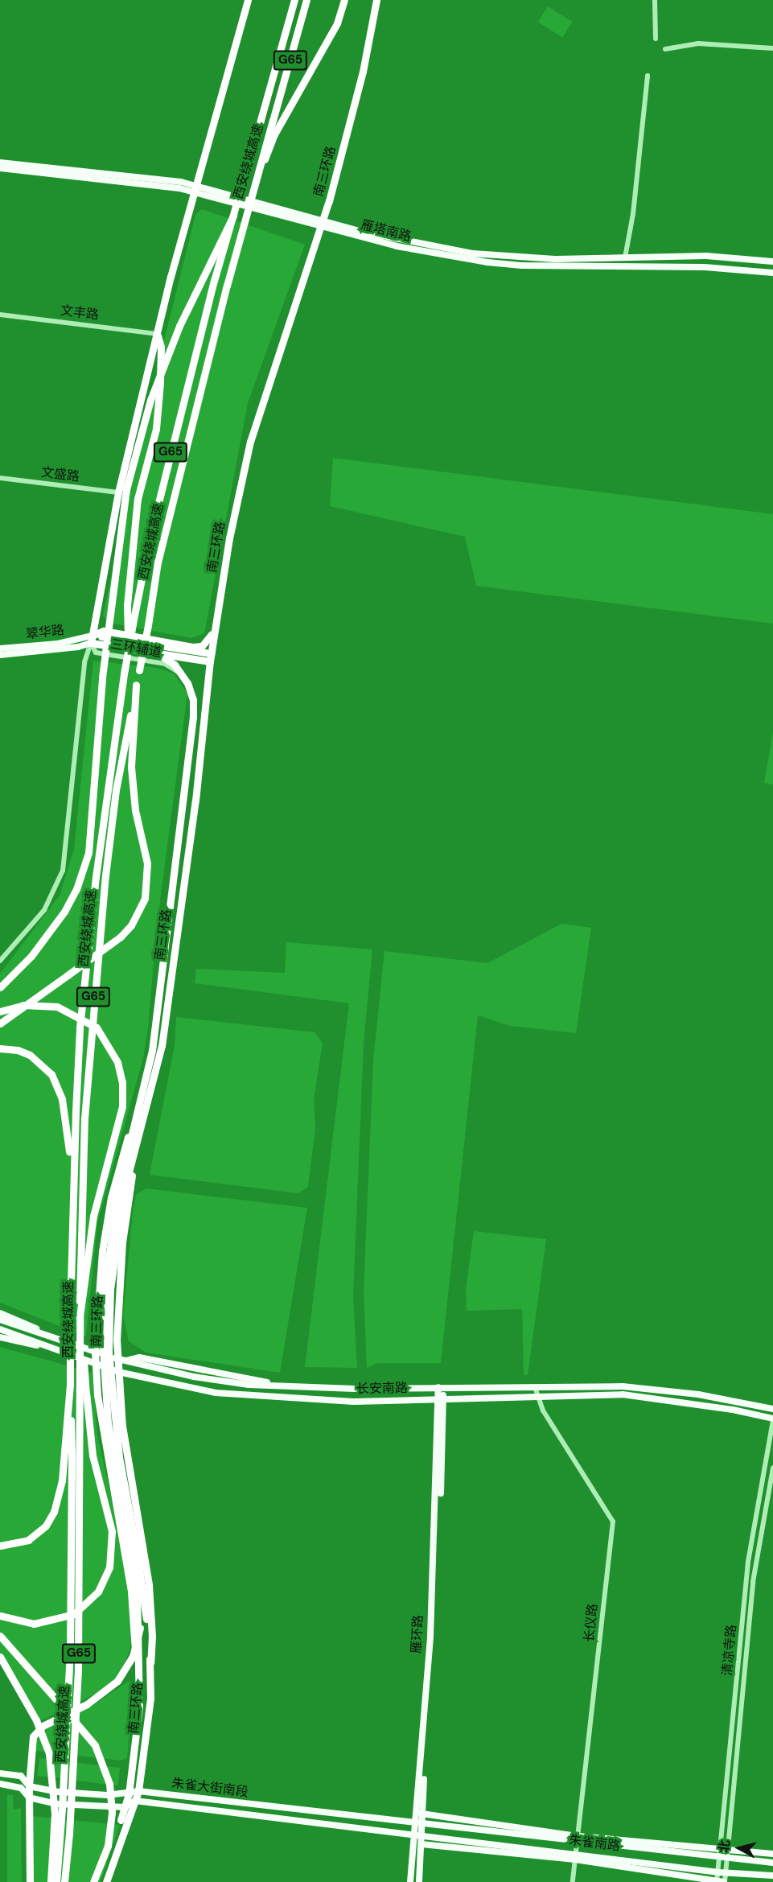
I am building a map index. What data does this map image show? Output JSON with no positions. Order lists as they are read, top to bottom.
{
  "streets": {
    "highway": ["G65", "西安绕城高速", "南三环路"],
    "main road": [
      "雁塔南路",
      "翠华路",
      "长安南路",
      "雁环路",
      "朱雀大街南段",
      "朱雀南路"
    ],
    "street": [
      "文丰路",
      "文盛路",
      "三环辅道",
      "长仪路",
      "清凉寺路"
    ]
  },
  "crossings": [
    ["南三环路", "雁塔南路"],
    ["南三环路", "三环辅道"],
    ["南三环路", "朱雀大街南段"],
    ["翠华路", "三环辅道"],
    ["长安南路", "长仪路"],
    ["长安南路", "雁环路"],
    ["长安南路", "清凉寺路"],
    ["长仪路", "朱雀南路"],
    ["雁环路", "朱雀大街南段"],
    ["雁环路", "朱雀南路"],
    ["清凉寺路", "朱雀南路"],
    ["朱雀大街南段", "朱雀南路"]
  ],
  "north": "left"
}
